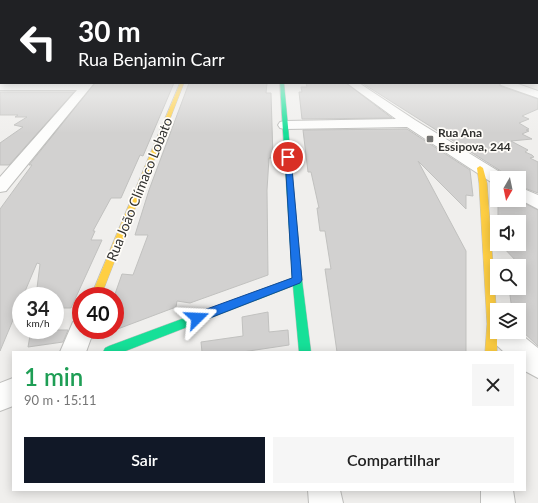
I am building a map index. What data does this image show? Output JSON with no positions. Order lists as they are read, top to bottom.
{
  "streets": {
    "street": ["Rua João Clímaco Lobato"]
  },
  "places": {
    "transit": ["Rua Ana Essipova, 244"]
  },
  "north": "bottom",
  "page": {
    "turn": ["30 m", "Rua Benjamin Carr"],
    "speed": "34 km/h",
    "limit": "40",
    "heading": ["1 min", "90 m · 15:11"],
    "buttons": ["Sair", "Compartilhar"]
  }
}
